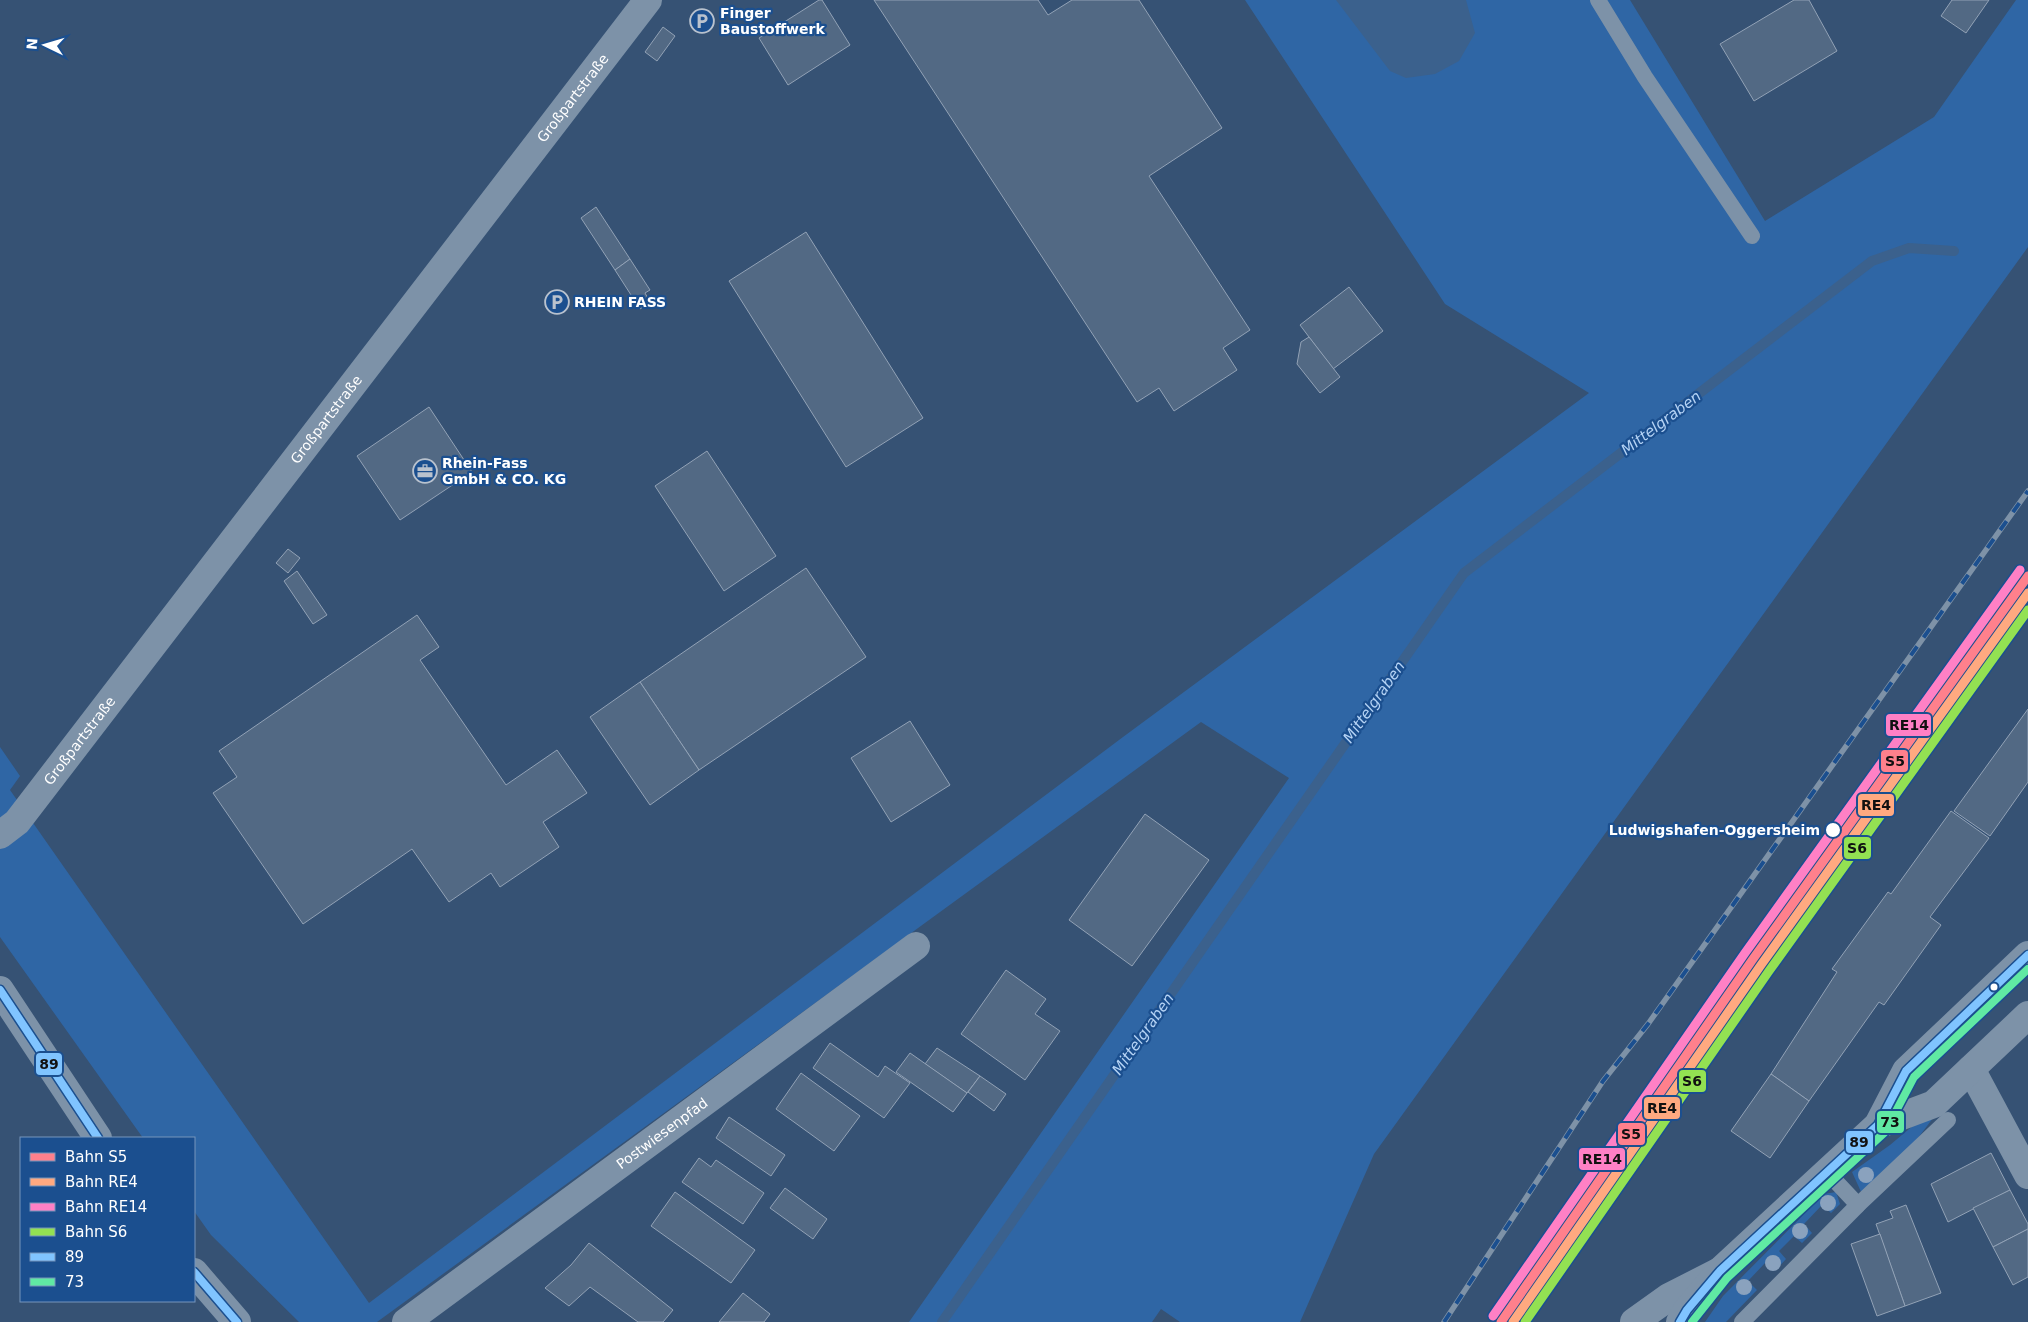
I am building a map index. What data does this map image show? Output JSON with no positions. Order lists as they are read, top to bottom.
{
  "streets": {
    "street": ["Großpartstraße", "Postwiesenpfad"]
  },
  "water": ["Mittelgraben"],
  "places": {
    "parking": ["Finger Baustoffwerk", "RHEIN FASS"],
    "office": ["Rhein-Fass GmbH & CO. KG"],
    "other": ["Ludwigshafen-Oggersheim"]
  },
  "lines": [
    "rail line RE14",
    "rail line S5",
    "rail line RE4",
    "rail line S6",
    "transit line 89",
    "transit line 73"
  ],
  "legend": [
    "Bahn S5",
    "Bahn RE4",
    "Bahn RE14",
    "Bahn S6",
    "89",
    "73"
  ],
  "north": "left"
}
